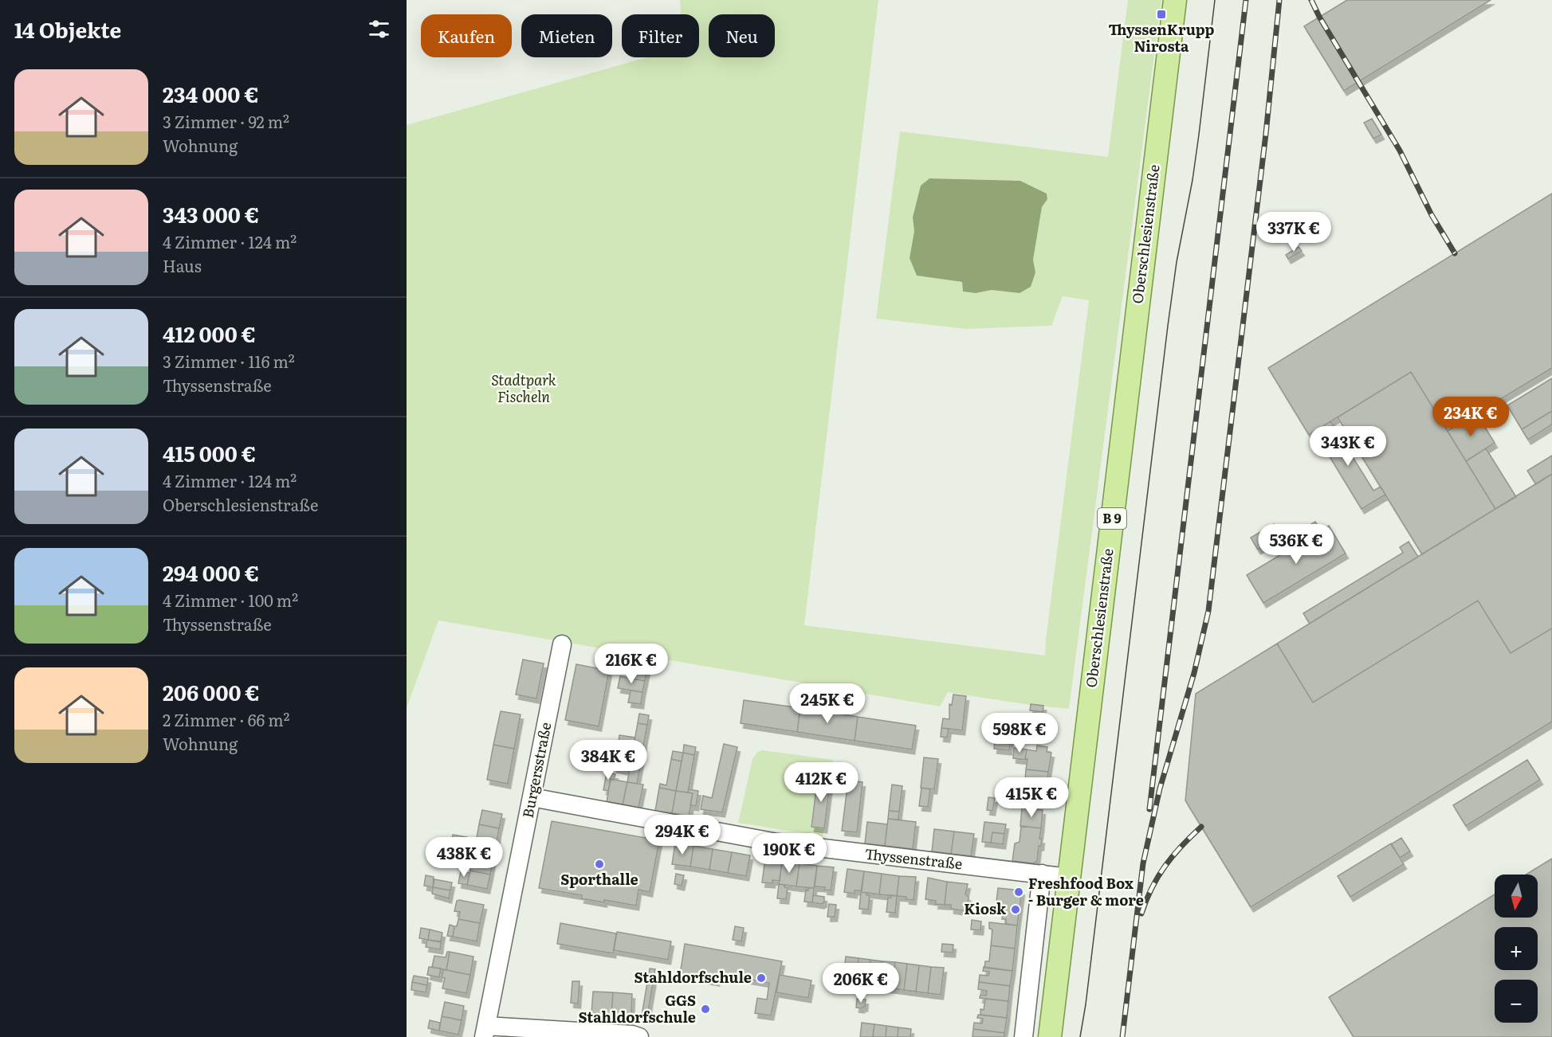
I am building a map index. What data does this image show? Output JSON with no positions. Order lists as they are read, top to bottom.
{
  "streets": {
    "main road": ["Oberschlesienstraße", "B 9"],
    "street": ["Burgersstraße", "Thyssenstraße"]
  },
  "crossings": [
    ["Oberschlesienstraße", "Thyssenstraße"],
    ["Burgersstraße", "Thyssenstraße"]
  ],
  "parks": ["Stadtpark Fischeln"],
  "places": {
    "transit": ["ThyssenKrupp Nirosta"],
    "other": [
      "Sporthalle",
      "Freshfood Box - Burger & more",
      "Kiosk",
      "Stahldorfschule",
      "GGS Stahldorfschule"
    ]
  },
  "north": "bottom",
  "page": {
    "heading": "14 Objekte",
    "chip": [
      "Kaufen",
      "Mieten",
      "Filter",
      "Neu"
    ],
    "list": [
      {
        "name": "234 000 €",
        "note": "3 Zimmer · 92 m² · Wohnung"
      },
      {
        "name": "343 000 €",
        "note": "4 Zimmer · 124 m² · Haus"
      },
      {
        "name": "412 000 €",
        "note": "3 Zimmer · 116 m² · Thyssenstraße"
      },
      {
        "name": "415 000 €",
        "note": "4 Zimmer · 124 m² · Oberschlesienstraße"
      },
      {
        "name": "294 000 €",
        "note": "4 Zimmer · 100 m² · Thyssenstraße"
      },
      {
        "name": "206 000 €",
        "note": "2 Zimmer · 66 m² · Wohnung"
      }
    ],
    "price": [
      "337K €",
      "234K €",
      "343K €",
      "536K €",
      "216K €",
      "245K €",
      "598K €",
      "384K €",
      "412K €",
      "415K €",
      "294K €",
      "190K €",
      "438K €",
      "206K €"
    ],
    "map_buttons": ["+", "−"]
  }
}
